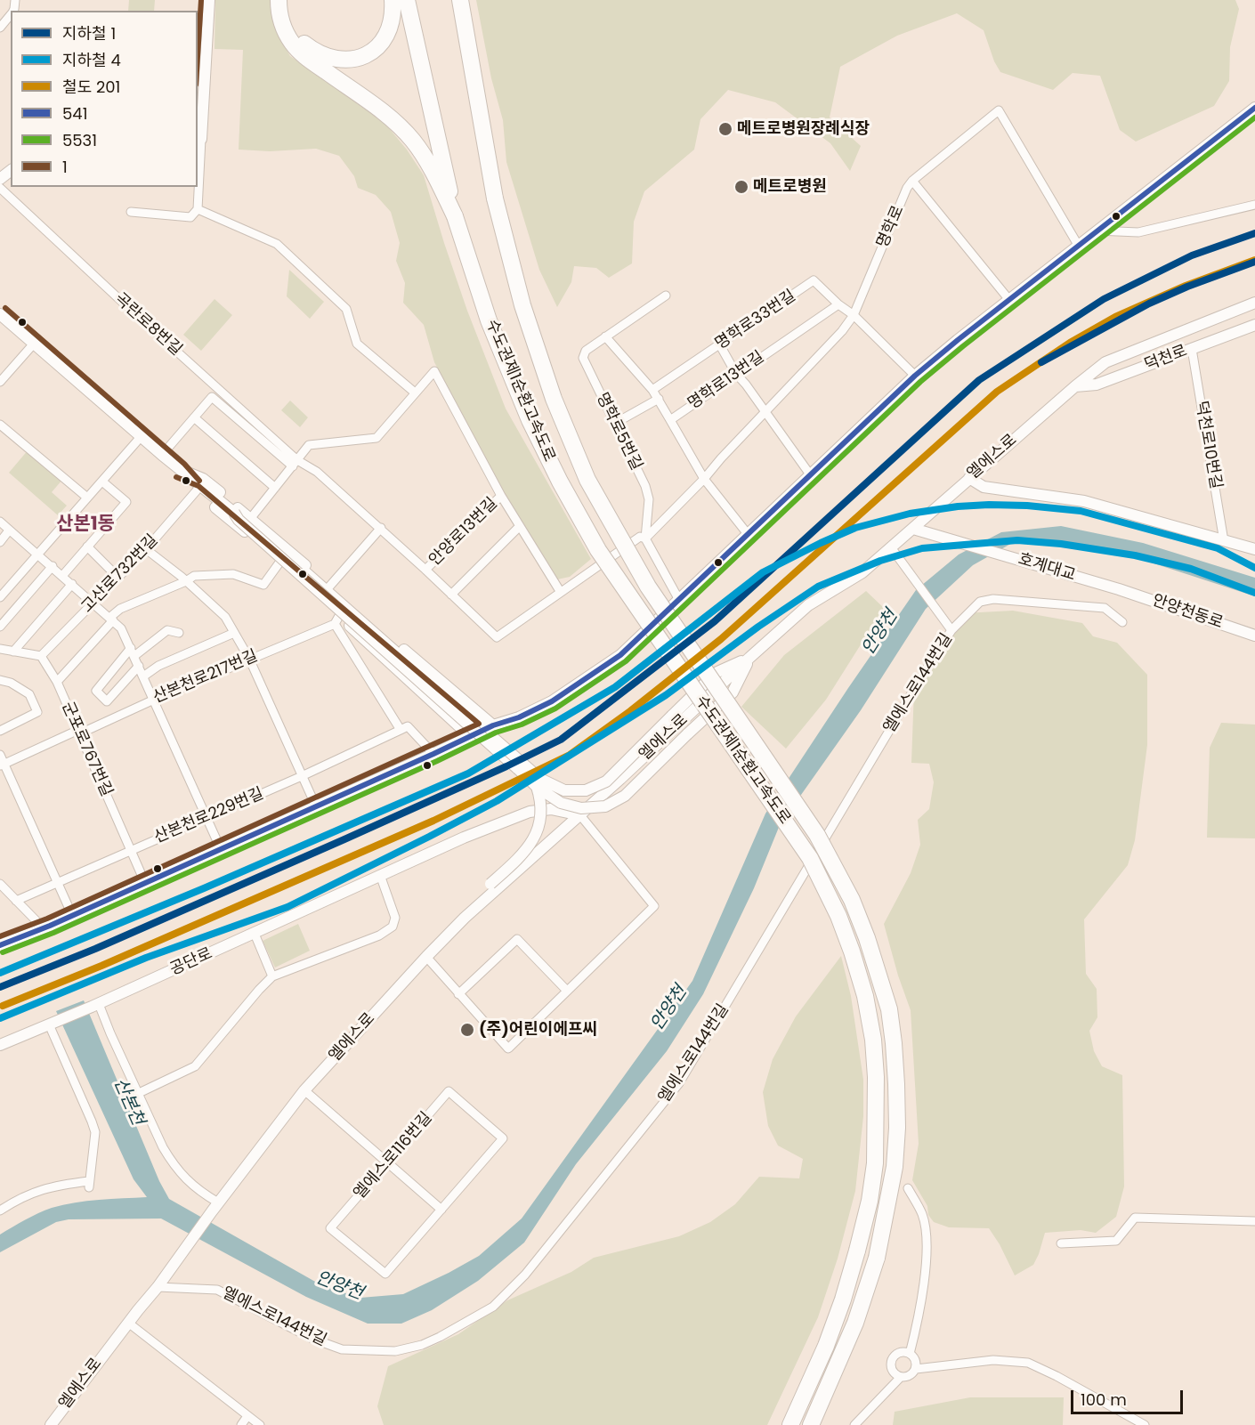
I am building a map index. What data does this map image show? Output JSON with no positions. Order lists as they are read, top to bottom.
{
  "streets": {
    "highway": ["수도권제1순환고속도로"],
    "street": [
      "명학로",
      "명학로33번길",
      "곡란로8번길",
      "덕천로",
      "명학로13번길",
      "명학로5번길",
      "덕천로10번길",
      "엘에스로",
      "안양로13번길",
      "호계대교",
      "고산로732번길",
      "안양천동로",
      "산본천로217번길",
      "엘에스로144번길",
      "군포로767번길",
      "산본천로229번길",
      "공단로",
      "엘에스로116번길"
    ]
  },
  "crossings": [
    ["명학로", "명학로33번길"],
    ["명학로", "명학로13번길"],
    ["명학로", "명학로5번길"],
    ["명학로", "안양로13번길"],
    ["명학로33번길", "명학로13번길"],
    ["곡란로8번길", "안양로13번길"],
    ["덕천로", "덕천로10번길"],
    ["덕천로", "엘에스로"],
    ["명학로5번길", "안양로13번길"],
    ["엘에스로", "호계대교"],
    ["엘에스로", "엘에스로144번길"],
    ["엘에스로", "공단로"],
    ["호계대교", "안양천동로"],
    ["고산로732번길", "군포로767번길"],
    ["산본천로217번길", "군포로767번길"],
    ["군포로767번길", "산본천로229번길"]
  ],
  "districts": ["산본1동"],
  "water": ["안양천", "산본천"],
  "places": ["메트로병원장례식장", "메트로병원", "(주)어린이에프씨"],
  "lines": [
    "transit line 1",
    "transit line 541",
    "transit line 5531",
    "metro line 1",
    "rail line 201",
    "metro line 4"
  ],
  "legend": [
    "지하철 1",
    "지하철 4",
    "철도 201",
    "541",
    "5531",
    "1"
  ],
  "scale_bar": "100 m"
}
